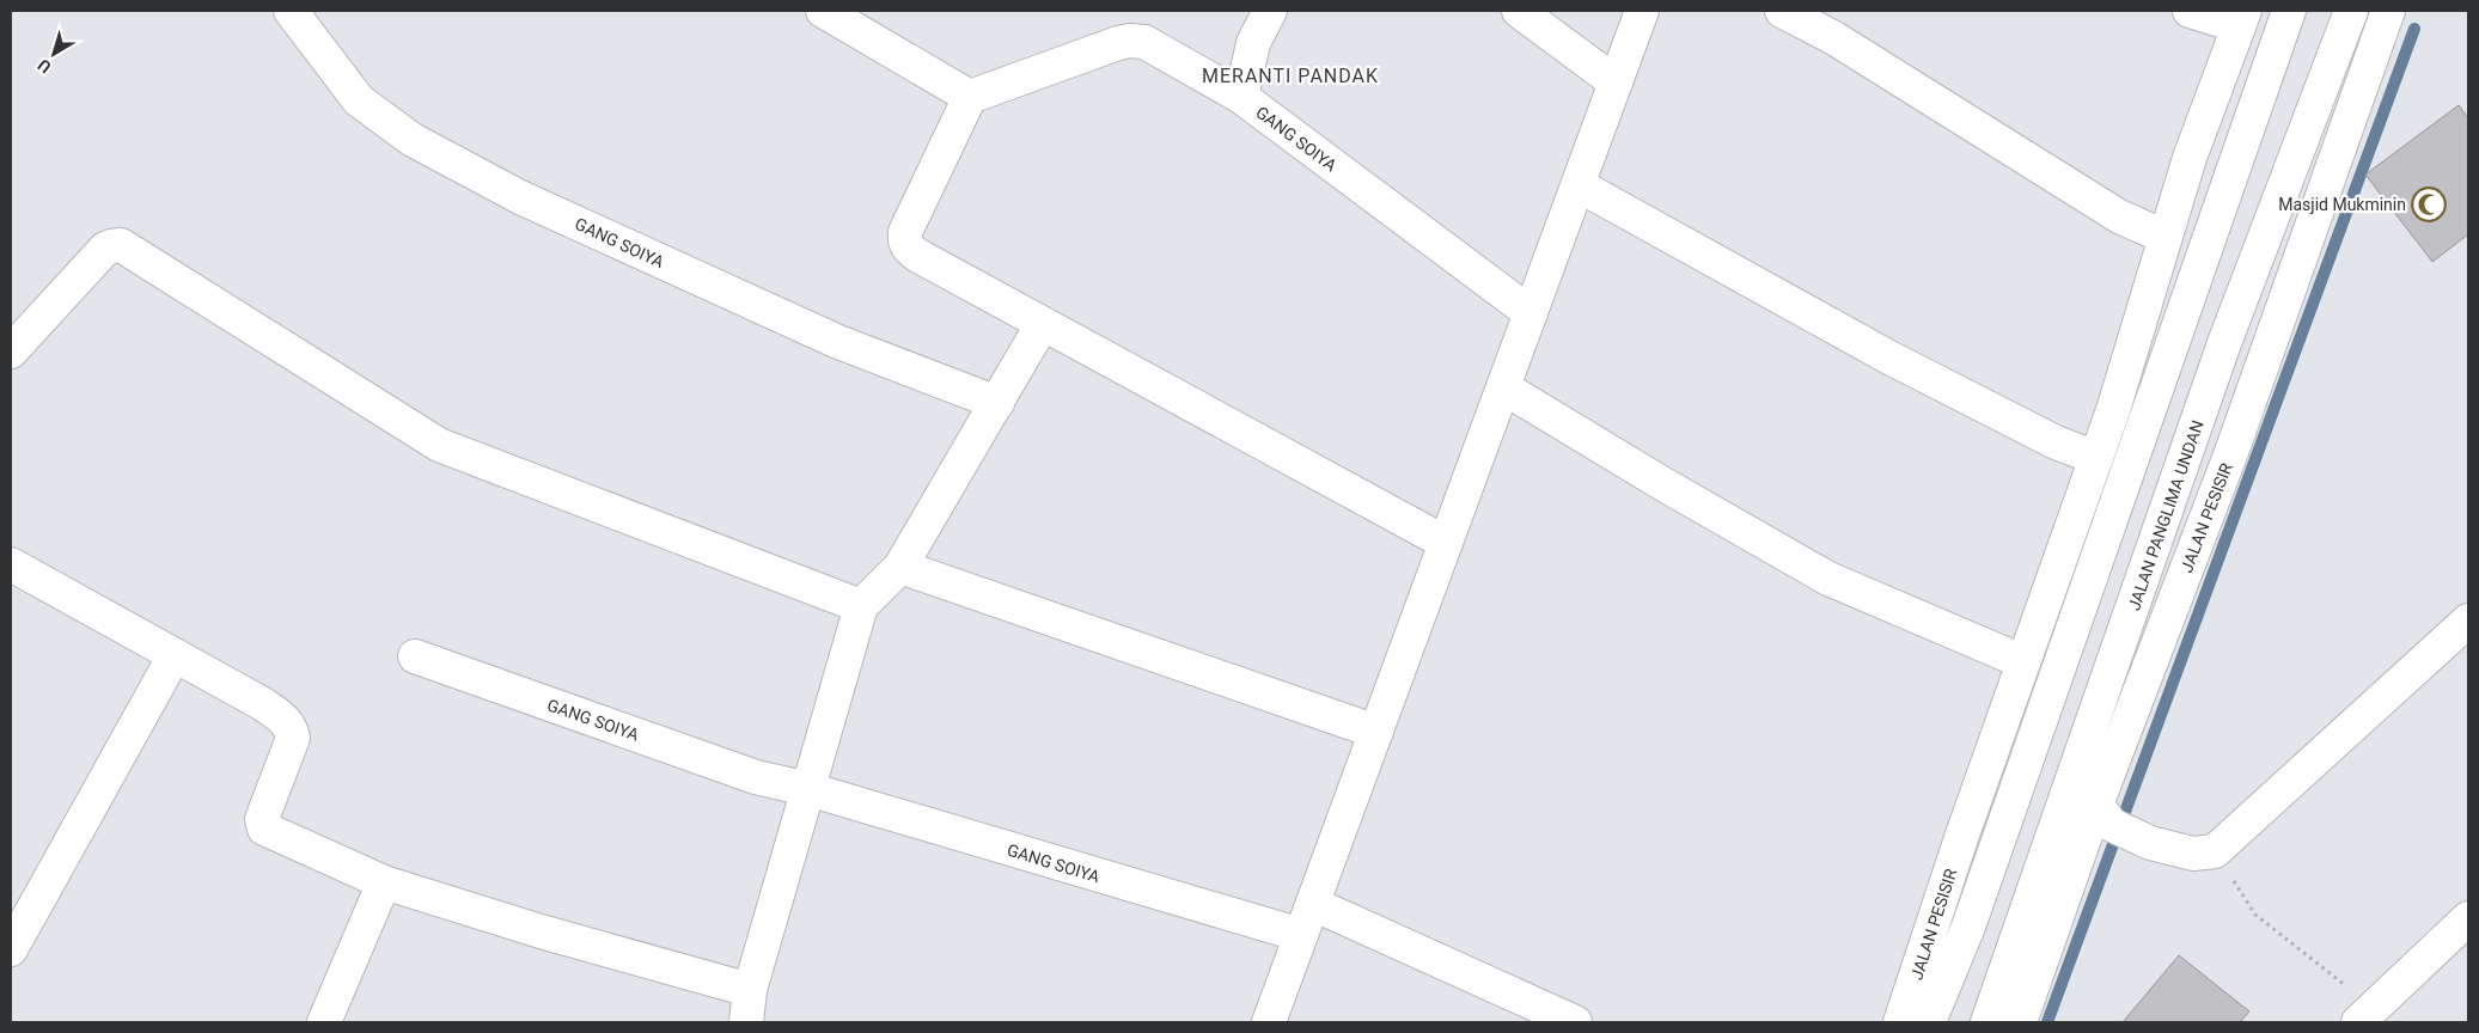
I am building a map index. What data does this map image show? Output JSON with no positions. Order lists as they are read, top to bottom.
{
  "streets": {
    "street": ["GANG SOIYA", "JALAN PANGLIMA UNDAN", "JALAN PESISIR"]
  },
  "districts": ["MERANTI PANDAK"],
  "places": {
    "mosque": ["Masjid Mukminin"]
  },
  "north": "bottom left"
}
